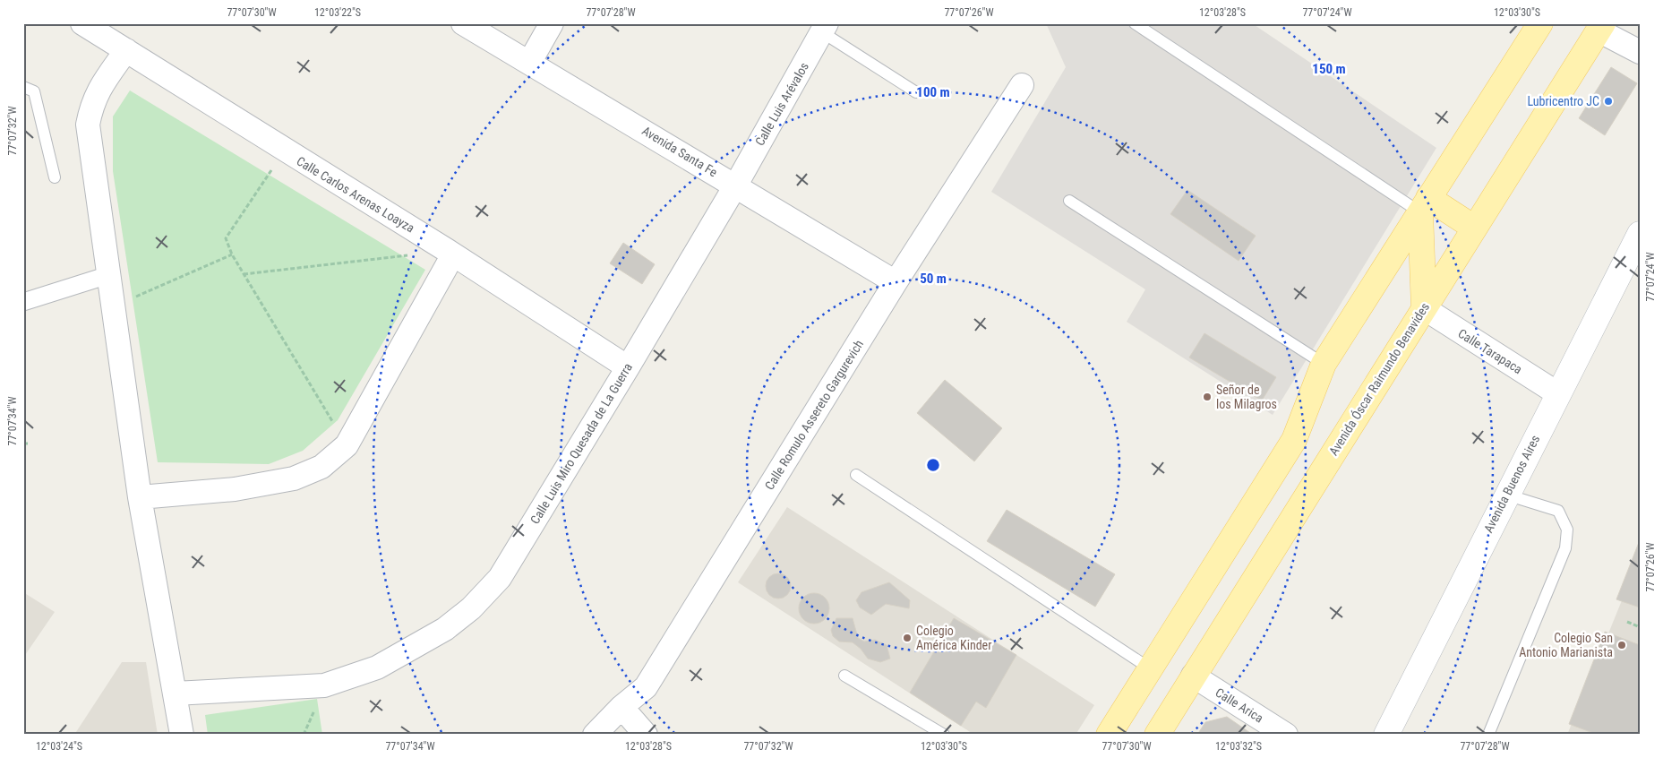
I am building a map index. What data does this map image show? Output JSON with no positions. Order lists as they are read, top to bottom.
{
  "streets": {
    "main road": ["Avenida Óscar Raimundo Benavides", "Avenida Buenos Aires"],
    "street": [
      "Calle Luis Arévalos",
      "Avenida Santa Fe",
      "Calle Carlos Arenas Loayza",
      "Calle Tarapaca",
      "Calle Romulo Assereto Gargurevich",
      "Calle Luis Miro Quesada de La Guerra",
      "Calle Arica"
    ]
  },
  "crossings": [
    ["Calle Luis Arévalos", "Avenida Santa Fe"],
    ["Calle Luis Arévalos", "Calle Luis Miro Quesada de La Guerra"],
    ["Avenida Santa Fe", "Calle Romulo Assereto Gargurevich"],
    ["Avenida Santa Fe", "Calle Luis Miro Quesada de La Guerra"],
    ["Calle Carlos Arenas Loayza", "Calle Luis Miro Quesada de La Guerra"],
    ["Calle Tarapaca", "Avenida Óscar Raimundo Benavides"],
    ["Calle Tarapaca", "Avenida Buenos Aires"],
    ["Avenida Óscar Raimundo Benavides", "Calle Arica"]
  ],
  "places": [
    "Lubricentro JC",
    "Señor de los Milagros",
    "Colegio América Kinder",
    "Colegio San Antonio Marianista"
  ],
  "coordinates": [
    "77°07'30\"W",
    "12°03'22\"S",
    "77°07'28\"W",
    "77°07'26\"W",
    "12°03'28\"S",
    "77°07'24\"W",
    "12°03'30\"S",
    "77°07'32\"W",
    "77°07'34\"W",
    "12°03'24\"S",
    "12°03'32\"S"
  ],
  "rings": ["150 m", "100 m", "50 m"]
}
